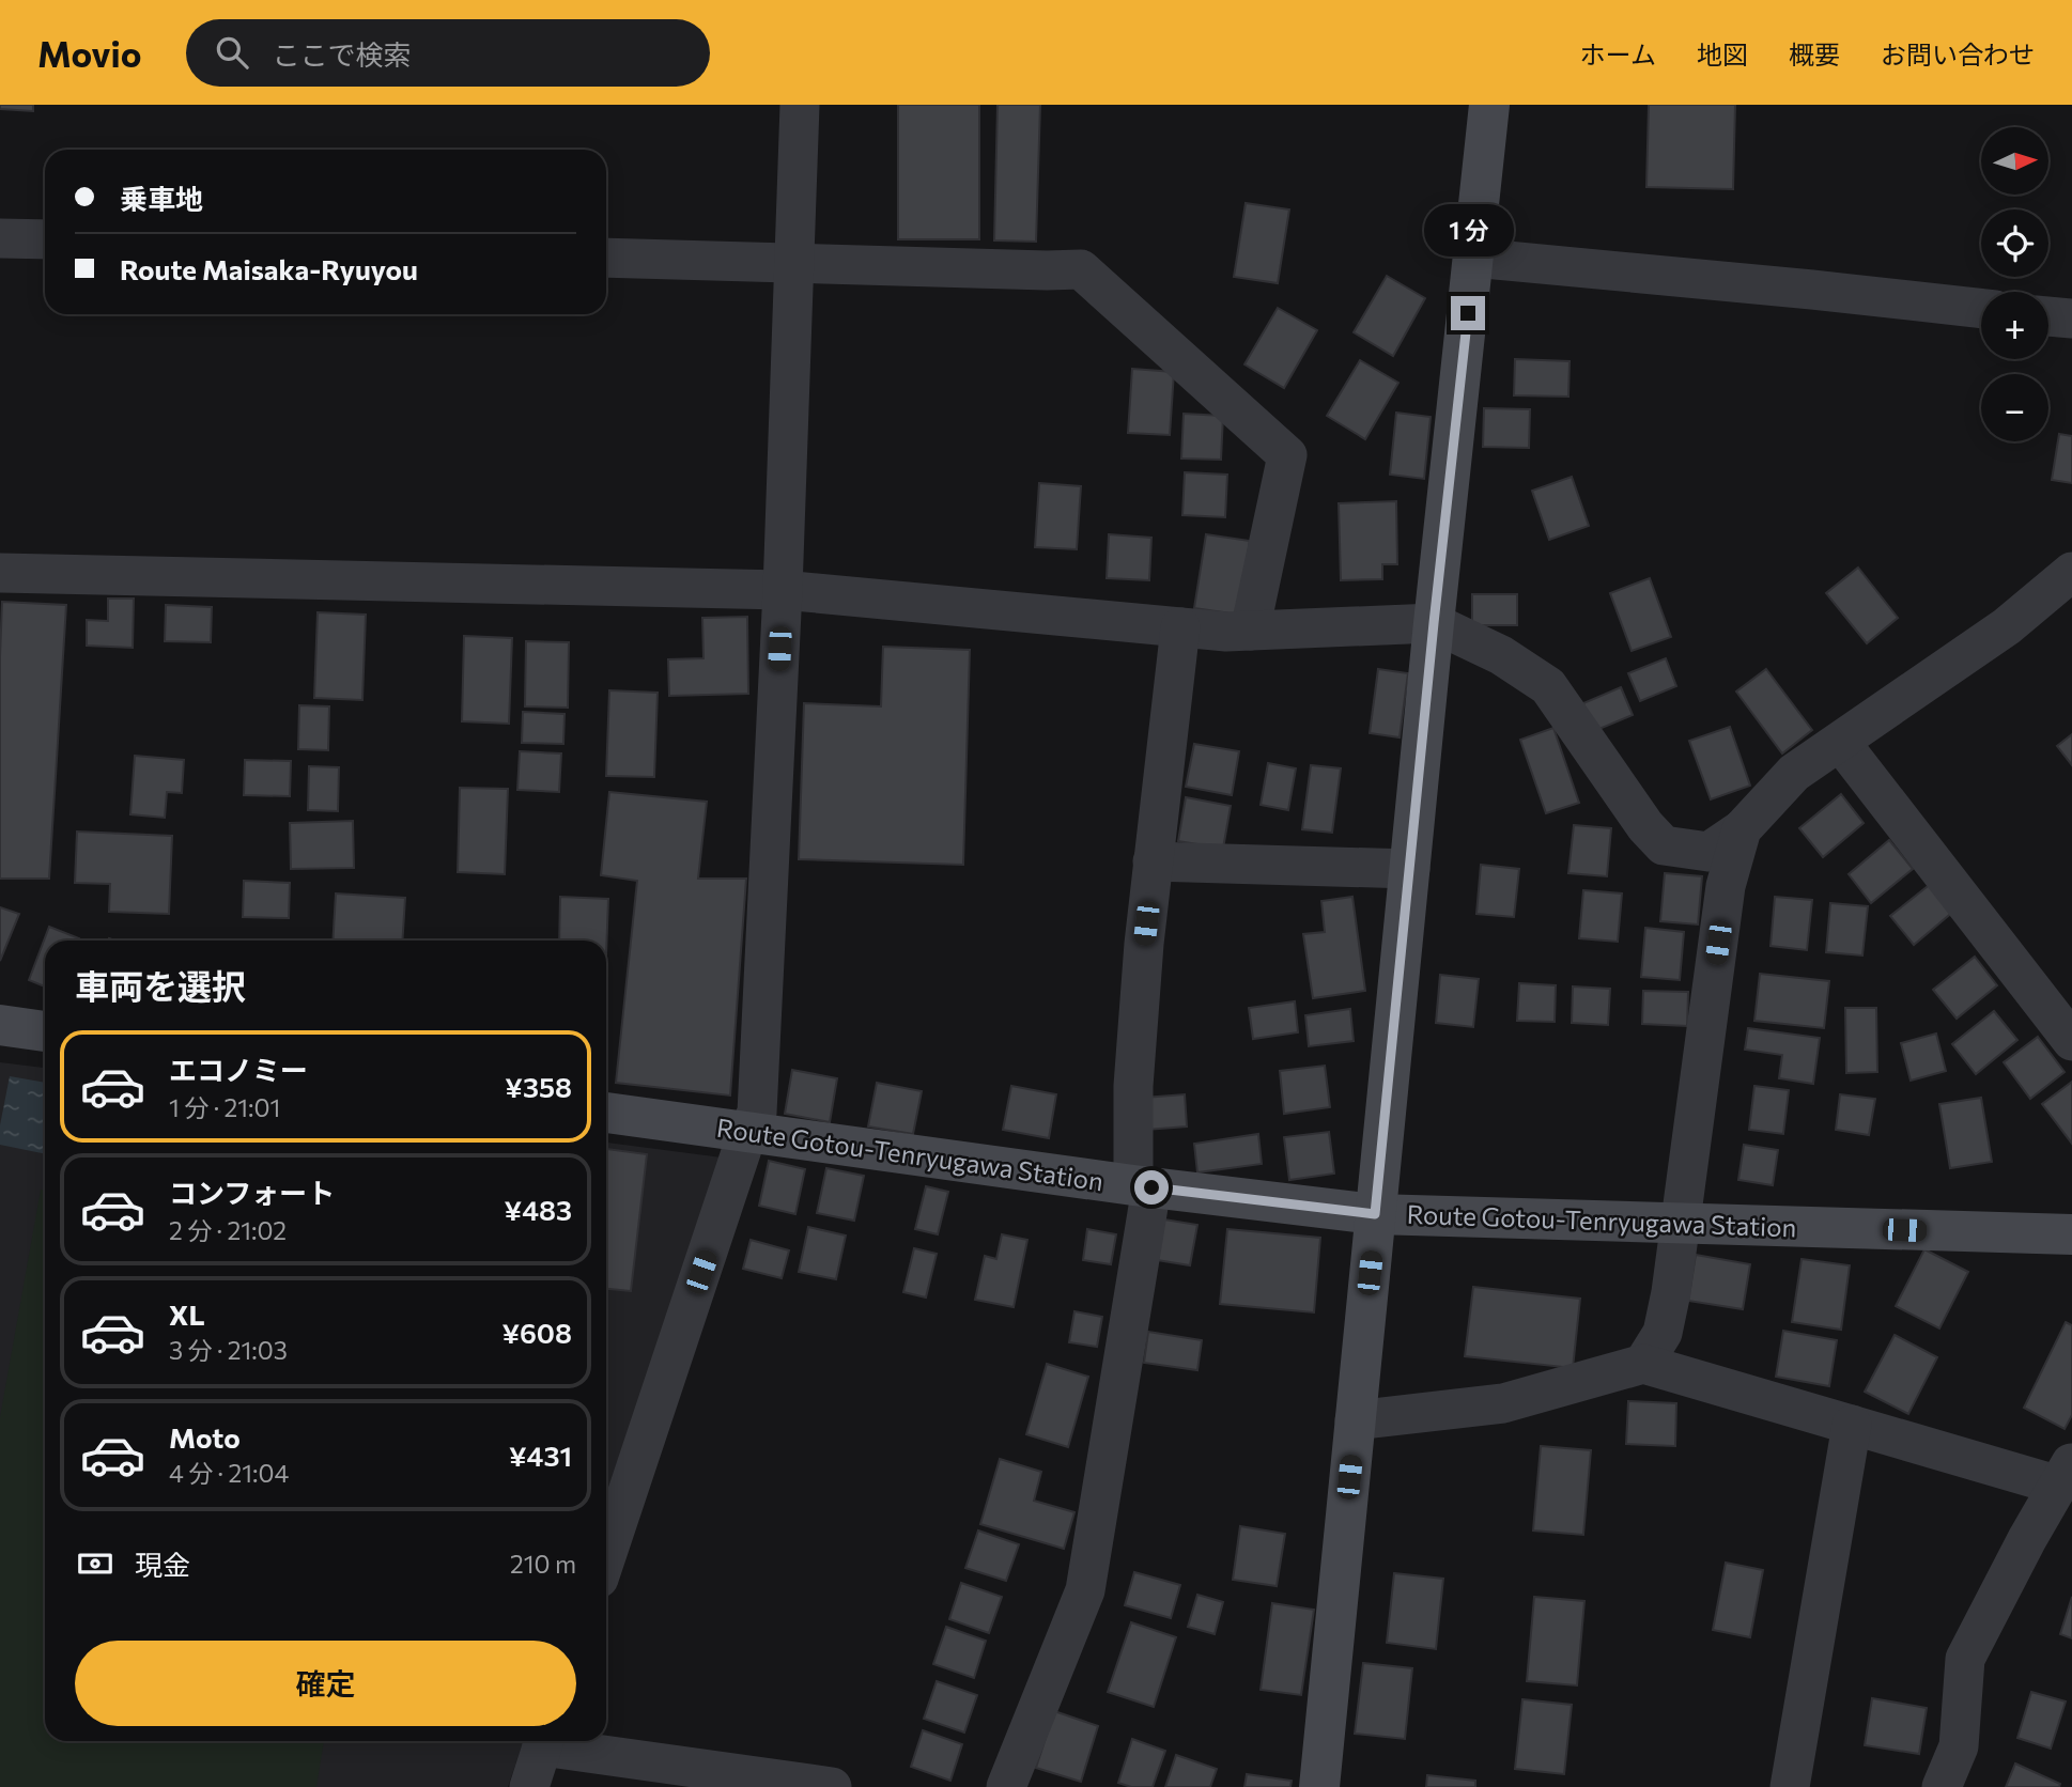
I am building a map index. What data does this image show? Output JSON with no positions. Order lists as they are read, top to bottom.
{
  "streets": {
    "main road": ["Route Gotou-Tenryugawa Station"]
  },
  "north": "right",
  "page": {
    "header": "Movio",
    "search": "ここで検索",
    "nav": [
      "ホーム",
      "地図",
      "概要",
      "お問い合わせ"
    ],
    "map_buttons": ["+", "−"],
    "banner": ["乗車地", "Route Maisaka-Ryuyou"],
    "bubble": "1 分",
    "heading": "車両を選択",
    "list": [
      {
        "name": "エコノミー",
        "note": "1 分 · 21:01",
        "value": "¥358"
      },
      {
        "name": "コンフォート",
        "note": "2 分 · 21:02",
        "value": "¥483"
      },
      {
        "name": "XL",
        "note": "3 分 · 21:03",
        "value": "¥608"
      },
      {
        "name": "Moto",
        "note": "4 分 · 21:04",
        "value": "¥431"
      }
    ],
    "pay": ["現金", "210 m"],
    "buttons": "確定"
  }
}
